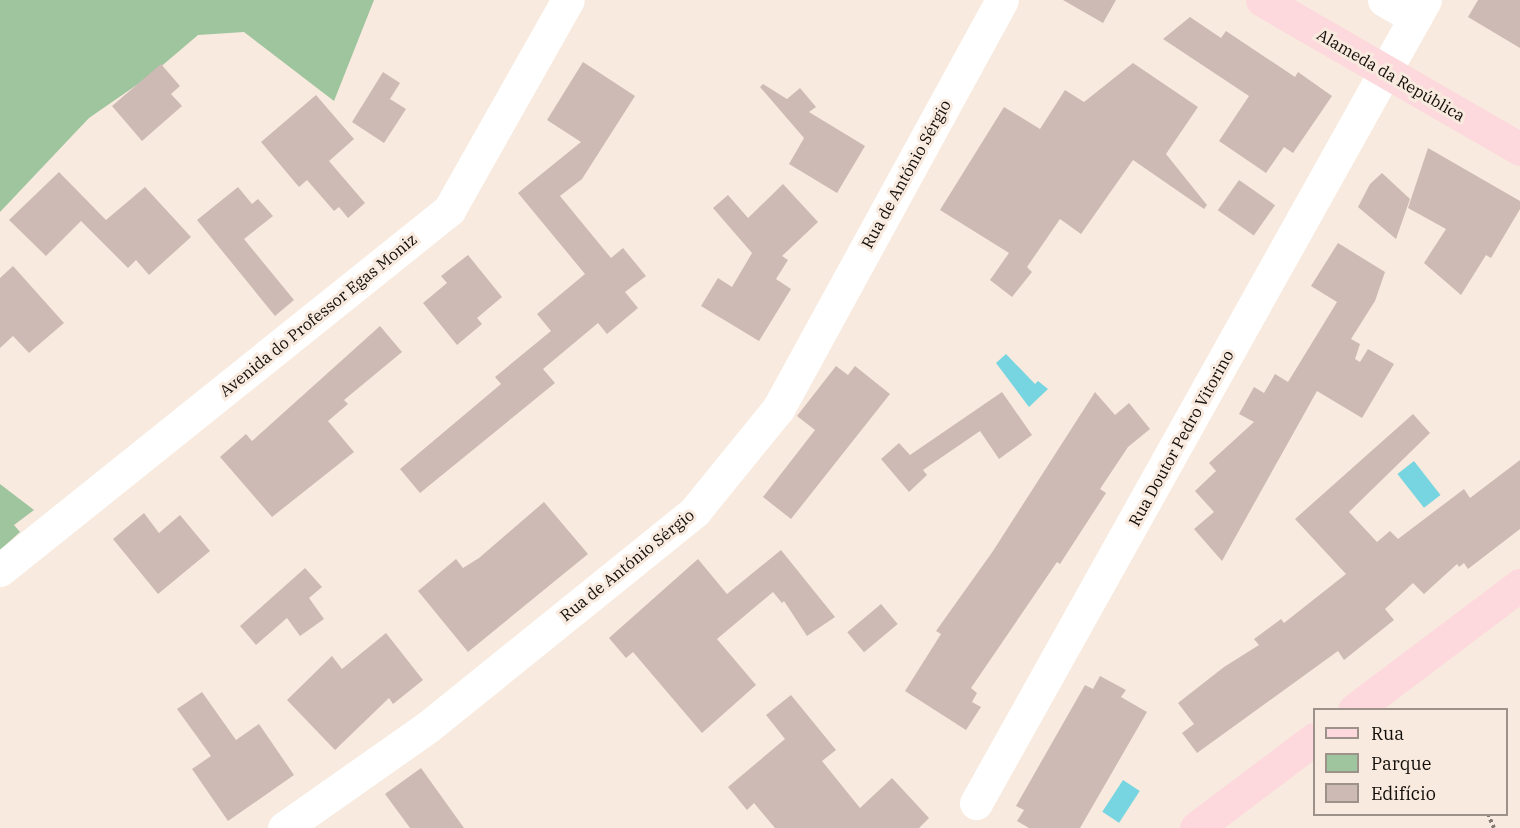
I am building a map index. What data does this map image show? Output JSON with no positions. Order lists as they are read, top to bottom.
{
  "streets": {
    "main road": ["Alameda da República"],
    "street": ["Rua de António Sérgio", "Avenida do Professor Egas Moniz", "Rua Doutor Pedro Vitorino"]
  },
  "crossings": [
    ["Alameda da República", "Rua Doutor Pedro Vitorino"]
  ],
  "legend": ["Rua", "Parque", "Edifício"]
}
